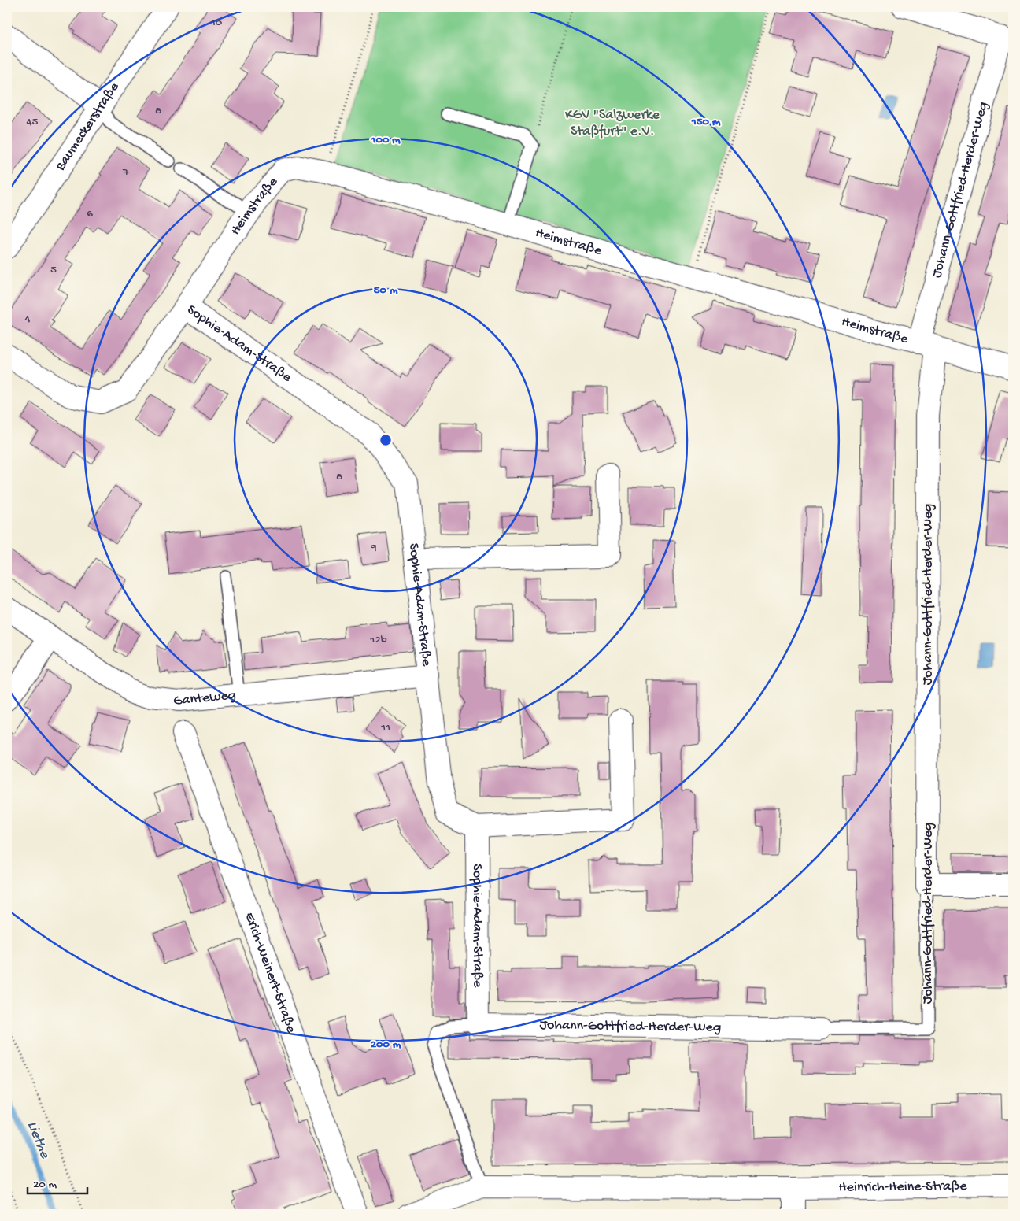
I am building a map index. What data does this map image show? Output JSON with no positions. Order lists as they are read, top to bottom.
{
  "streets": {
    "street": [
      "Baumeckerstraße",
      "Johann-Gottfried-Herder-Weg",
      "Heimstraße",
      "Sophie-Adam-Straße",
      "Ganteweg",
      "Erich-Weinert-Straße",
      "Heinrich-Heine-Straße"
    ]
  },
  "crossings": [
    ["Johann-Gottfried-Herder-Weg", "Heimstraße"],
    ["Johann-Gottfried-Herder-Weg", "Sophie-Adam-Straße"],
    ["Heimstraße", "Sophie-Adam-Straße"],
    ["Sophie-Adam-Straße", "Ganteweg"]
  ],
  "water": ["Liethe"],
  "parks": ["KGV \"Salzwerke Staßfurt\" e.V."],
  "house_numbers": [
    "10",
    "8",
    "45",
    "7",
    "6",
    "5",
    "4",
    "8",
    "9",
    "12b",
    "11"
  ],
  "scale_bar": "20 m",
  "rings": [
    "150 m",
    "100 m",
    "50 m",
    "200 m"
  ]
}
